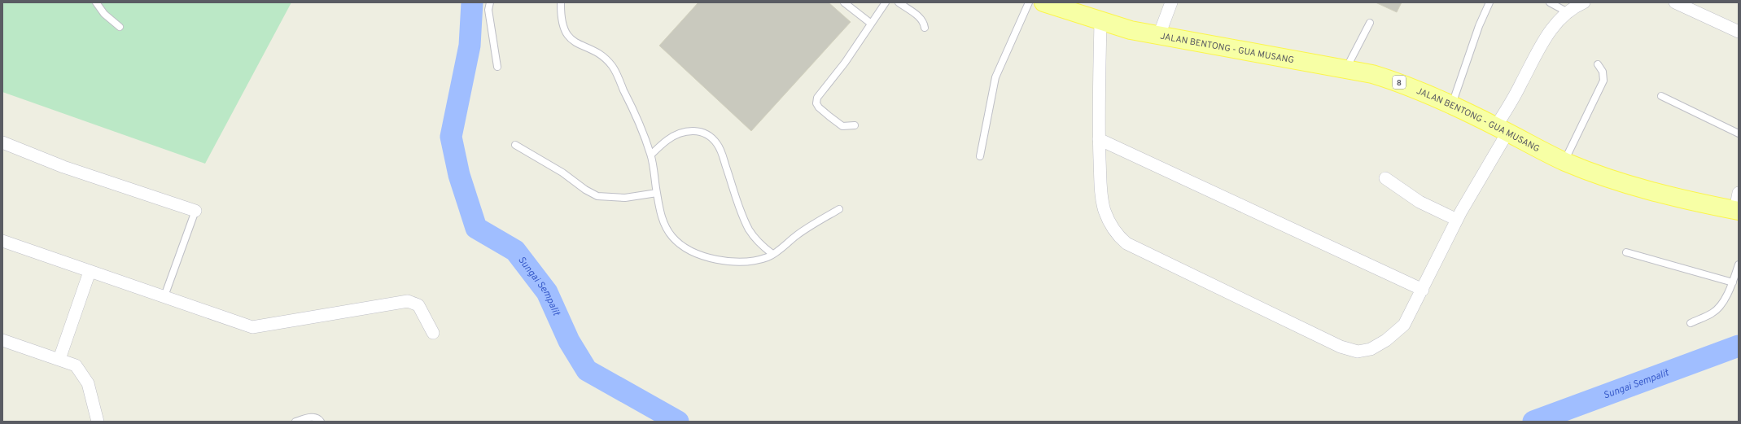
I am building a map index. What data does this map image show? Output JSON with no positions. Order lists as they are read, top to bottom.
{
  "streets": {
    "main road": ["JALAN BENTONG - GUA MUSANG", "8"]
  },
  "water": ["Sungai Sempalit"]
}
